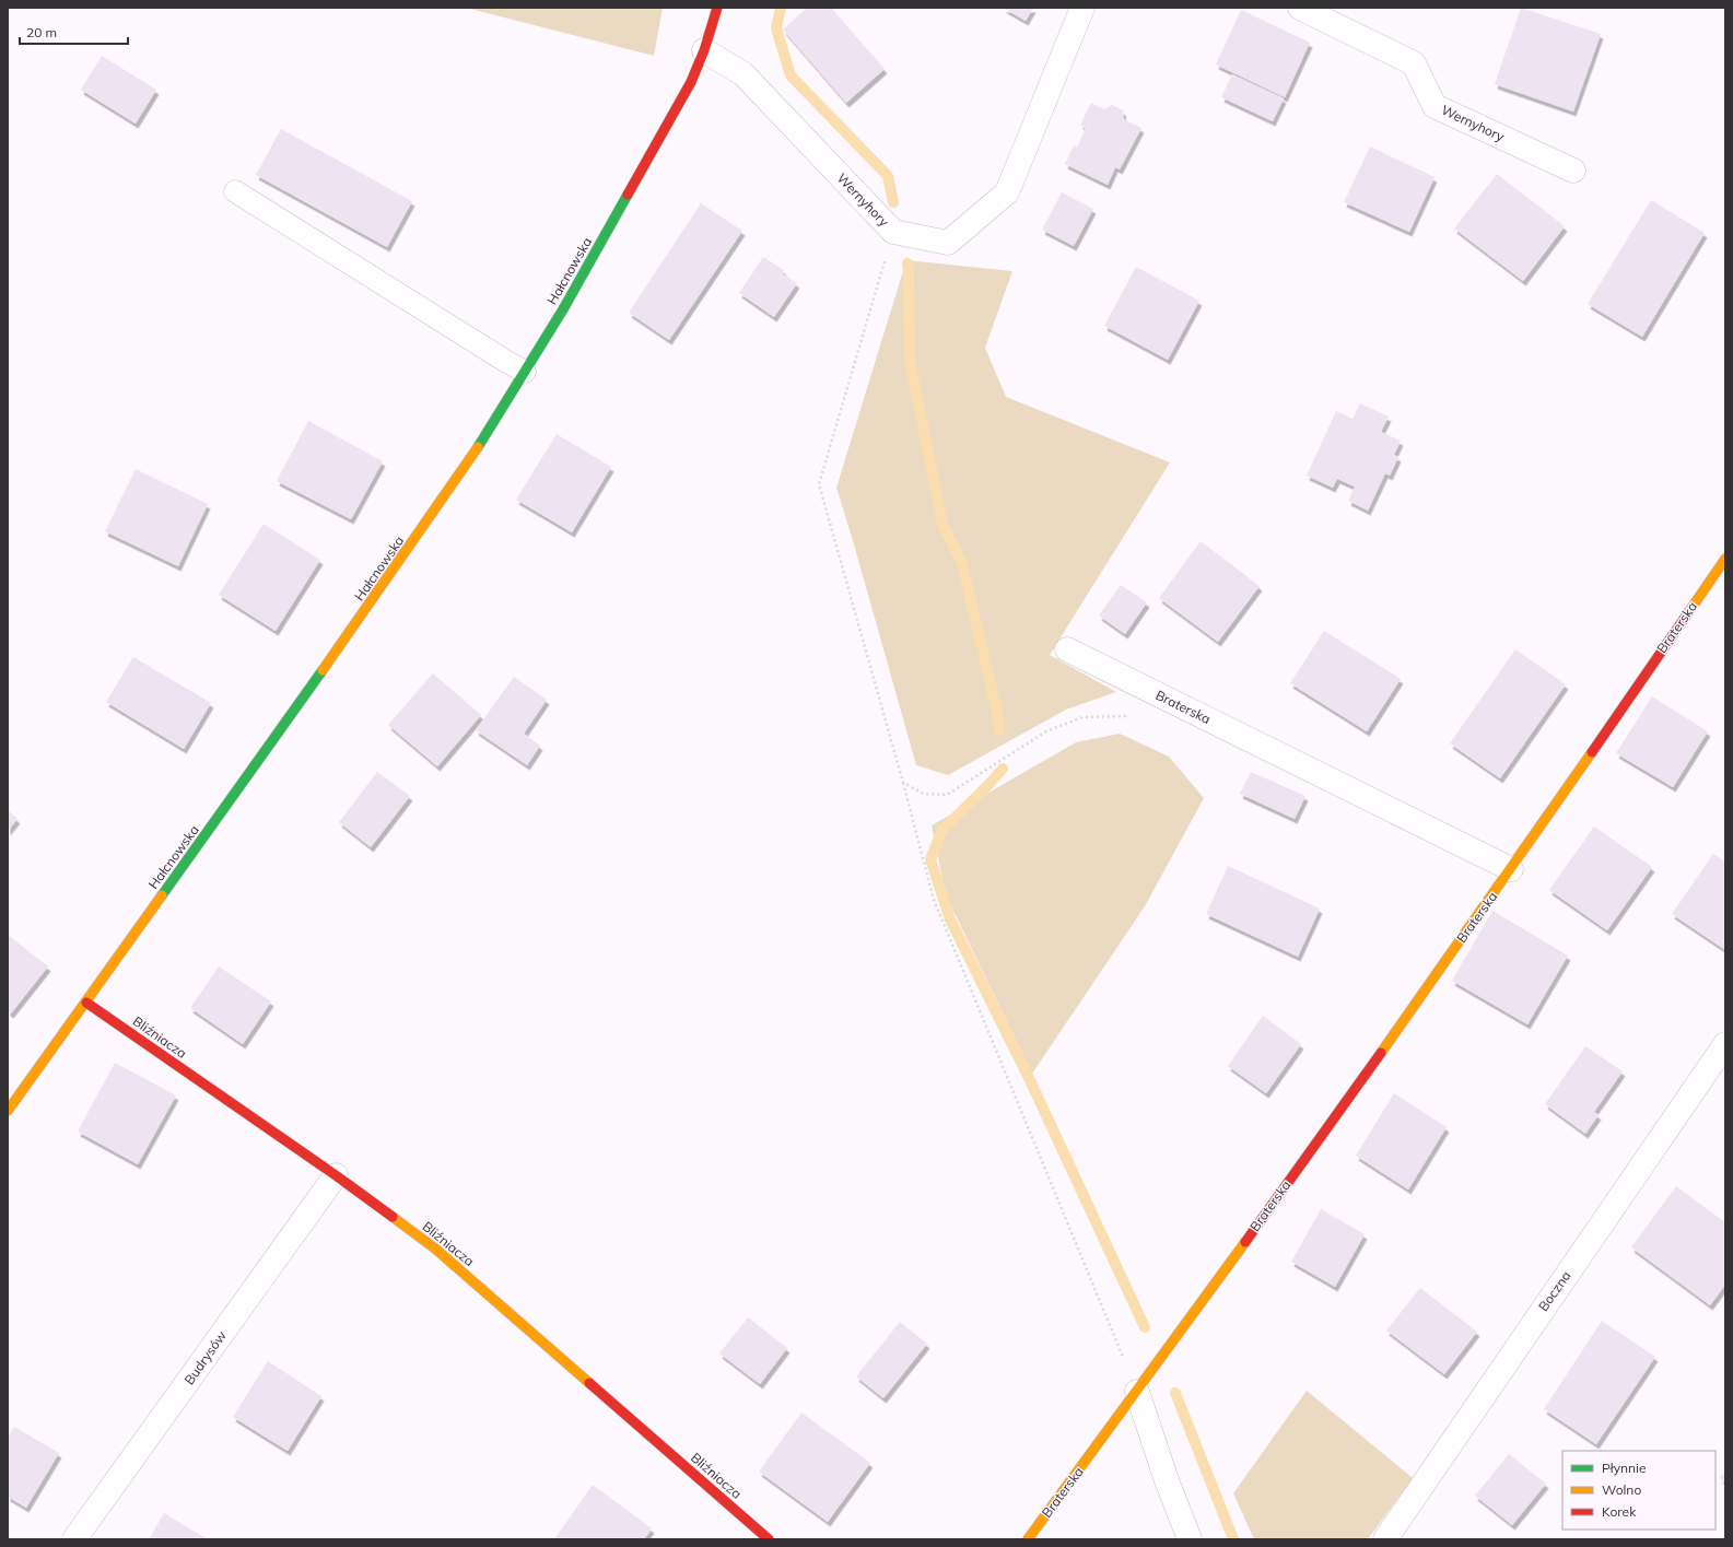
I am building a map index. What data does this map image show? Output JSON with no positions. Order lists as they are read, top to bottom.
{
  "streets": {
    "street": [
      "Wernyhory",
      "Hałcnowska",
      "Braterska",
      "Bliźniacza",
      "Boczna",
      "Budrysów"
    ]
  },
  "crossings": [
    ["Wernyhory", "Hałcnowska"],
    ["Hałcnowska", "Bliźniacza"],
    ["Bliźniacza", "Budrysów"]
  ],
  "legend": ["Płynnie", "Wolno", "Korek"],
  "scale_bar": "20 m"
}
